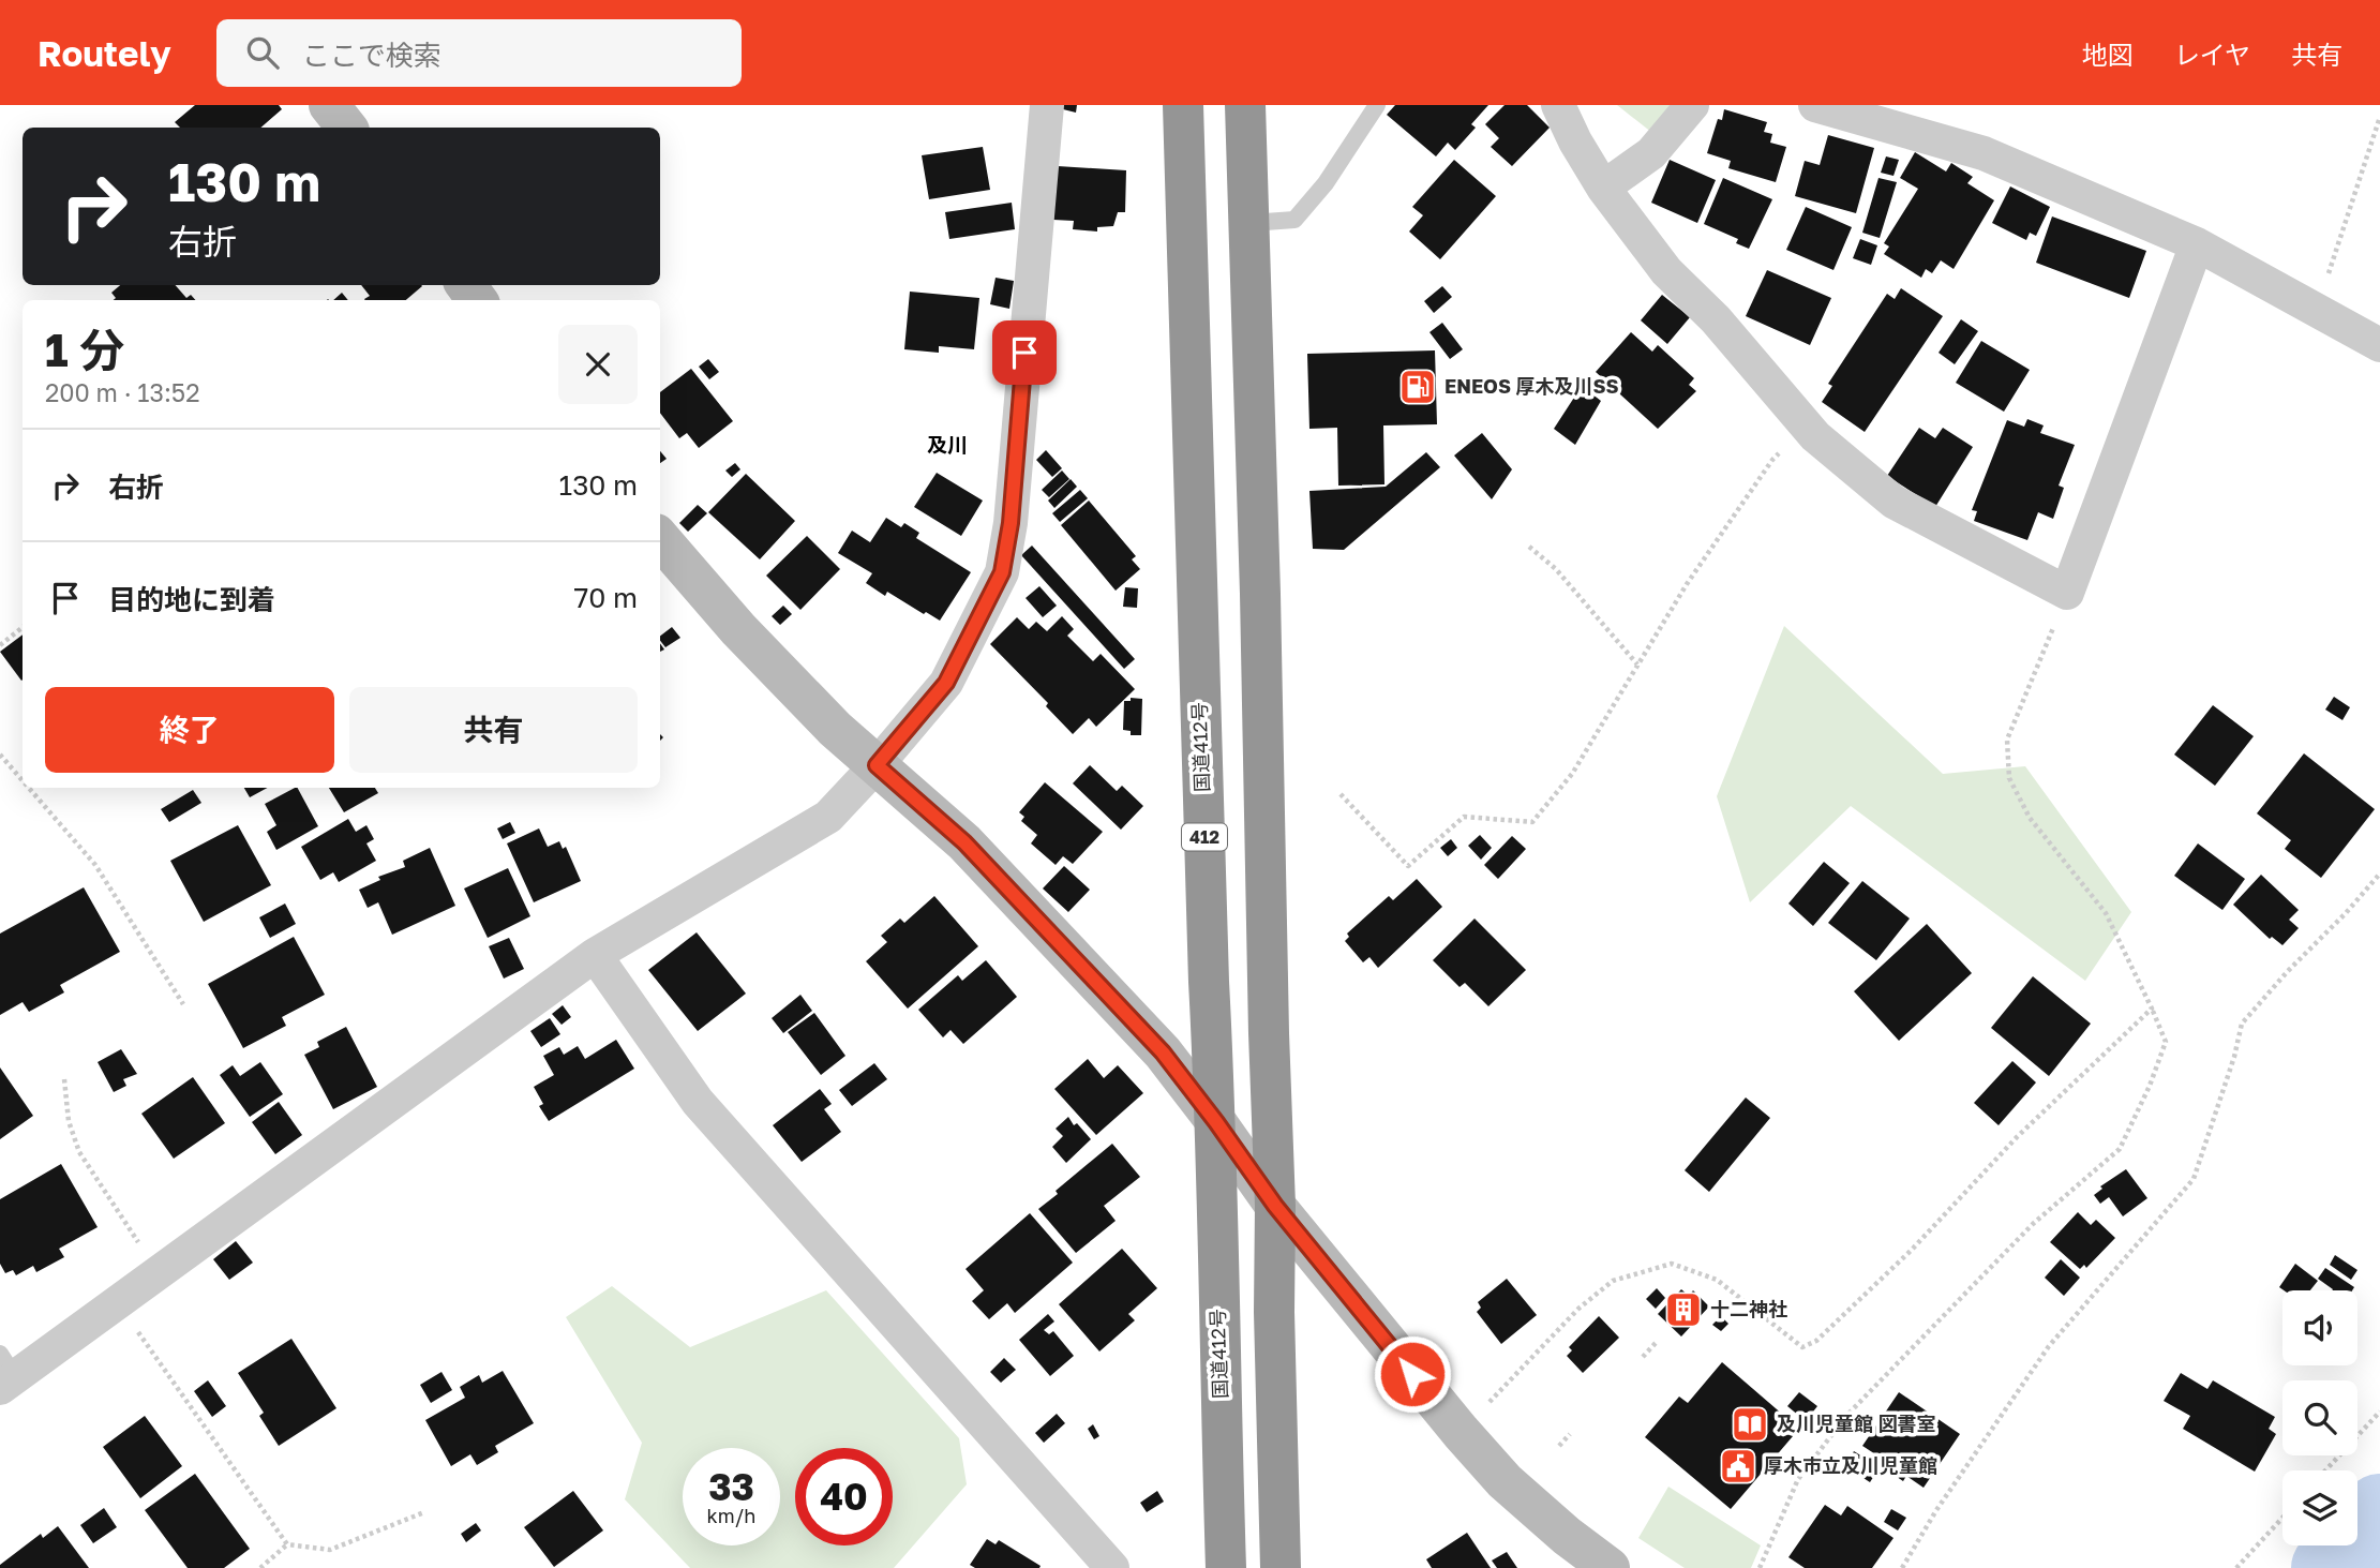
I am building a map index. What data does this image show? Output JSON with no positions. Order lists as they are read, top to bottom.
{
  "streets": {
    "highway": ["国道412号", "412"]
  },
  "districts": ["及川"],
  "places": {
    "fuel station": ["ENEOS 厚木及川SS"],
    "building": ["十二神社"],
    "library": ["及川児童館 図書室"],
    "public building": ["厚木市立及川児童館"]
  },
  "page": {
    "header": "Routely",
    "search": "ここで検索",
    "nav": ["地図", "レイヤ", "共有"],
    "turn": ["130 m", "右折"],
    "heading": ["1 分", "200 m · 13:52"],
    "list": [
      {
        "name": "右折",
        "value": "130 m"
      },
      {
        "name": "目的地に到着",
        "value": "70 m"
      }
    ],
    "buttons": ["終了", "共有"],
    "speed": "33 km/h",
    "limit": "40"
  }
}
